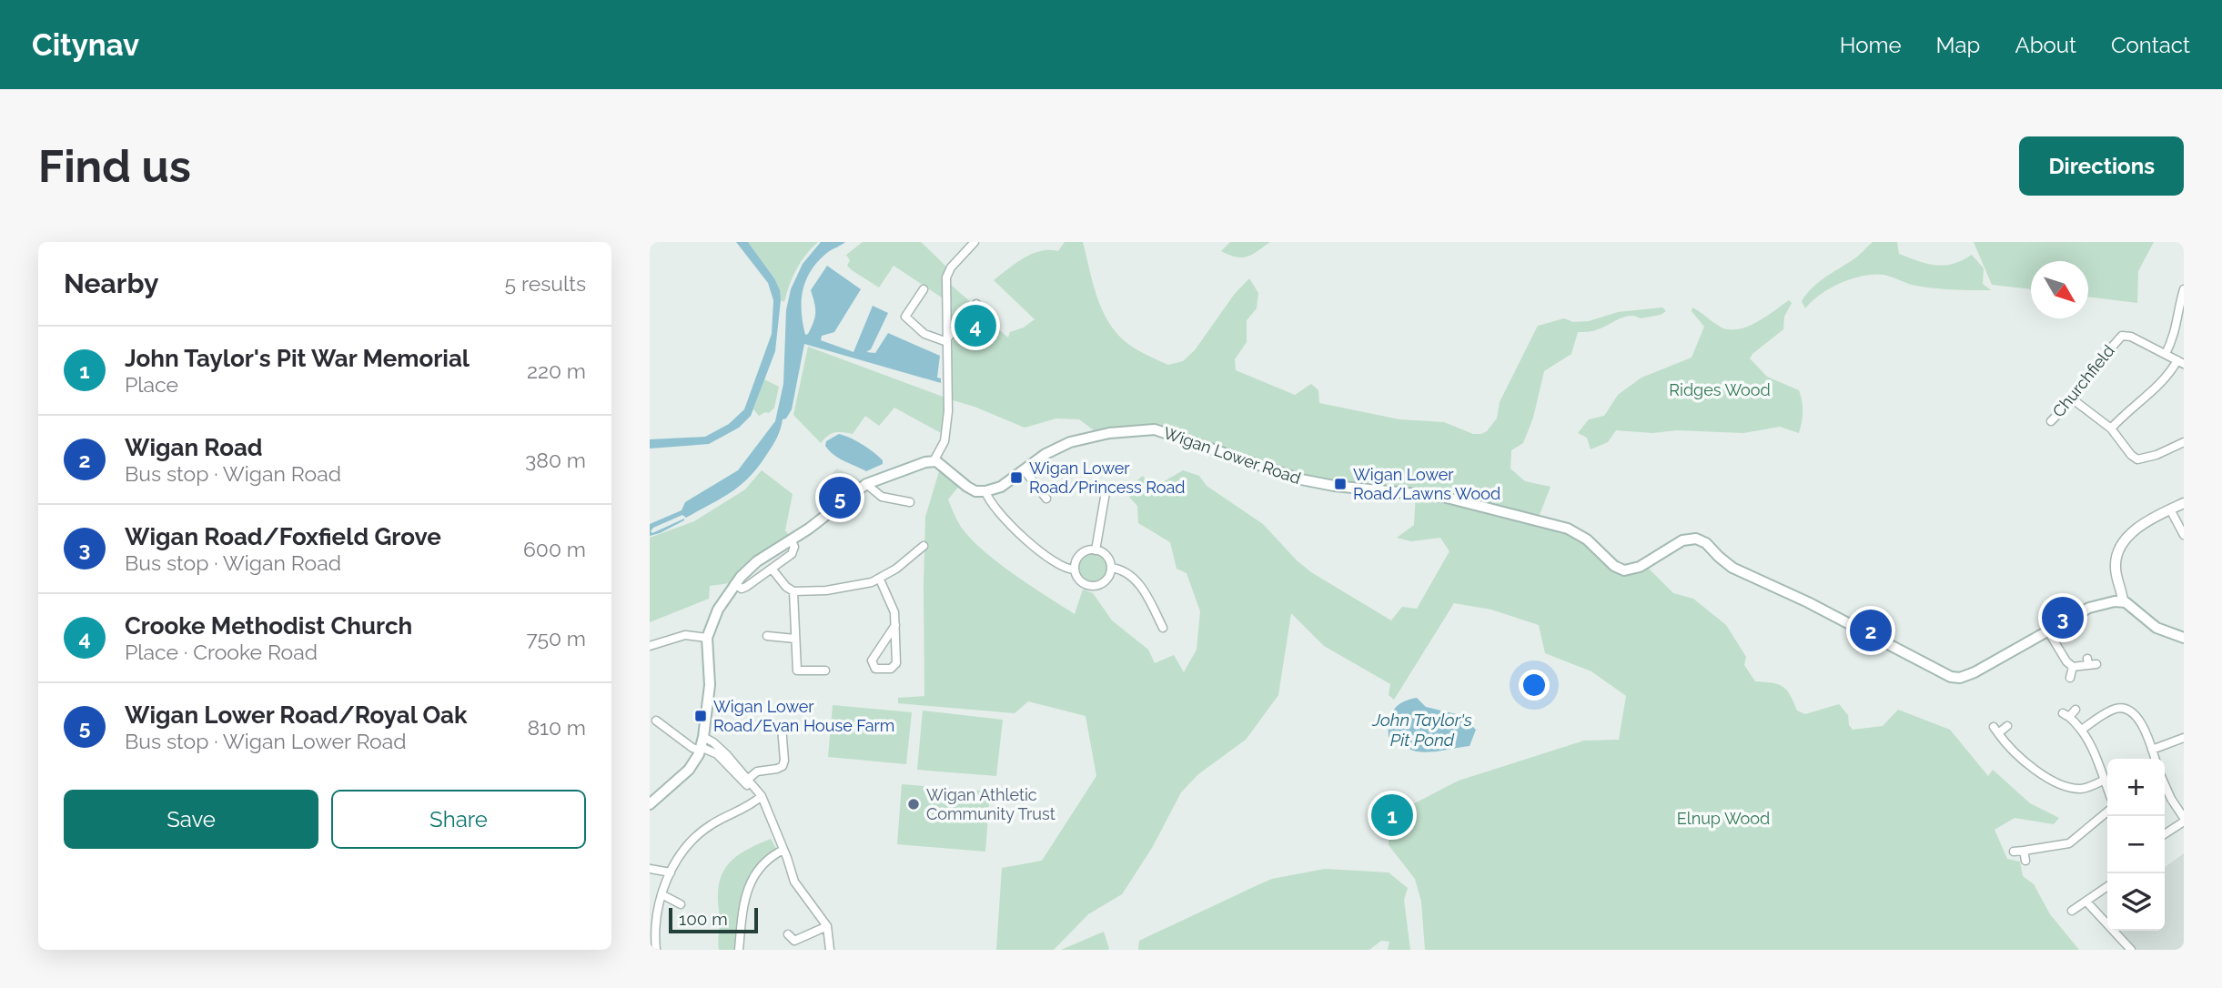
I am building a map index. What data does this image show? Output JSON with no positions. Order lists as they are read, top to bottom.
{
  "streets": {
    "main road": ["Wigan Lower Road"],
    "street": ["Churchfield"]
  },
  "water": ["John Taylor's Pit Pond"],
  "parks": ["Ridges Wood", "Elnup Wood"],
  "places": {
    "transit": ["Wigan Lower Road/Princess Road", "Wigan Lower Road/Lawns Wood", "Wigan Lower Road/Evan House Farm"],
    "other": ["Wigan Athletic Community Trust"]
  },
  "scale_bar": "100 m",
  "north": "bottom right",
  "page": {
    "header": "Citynav",
    "nav": [
      "Home",
      "Map",
      "About",
      "Contact"
    ],
    "buttons": [
      "Directions",
      ["Save", "Share"]
    ],
    "title": "Find us",
    "heading": ["Nearby", "5 results"],
    "pins": [
      "4",
      "5",
      "3",
      "2",
      "1"
    ],
    "list": [
      {
        "mark": "1",
        "name": "John Taylor's Pit War Memorial",
        "note": "Place",
        "value": "220 m"
      },
      {
        "mark": "2",
        "name": "Wigan Road",
        "note": "Bus stop · Wigan Road",
        "value": "380 m"
      },
      {
        "mark": "3",
        "name": "Wigan Road/Foxfield Grove",
        "note": "Bus stop · Wigan Road",
        "value": "600 m"
      },
      {
        "mark": "4",
        "name": "Crooke Methodist Church",
        "note": "Place · Crooke Road",
        "value": "750 m"
      },
      {
        "mark": "5",
        "name": "Wigan Lower Road/Royal Oak",
        "note": "Bus stop · Wigan Lower Road",
        "value": "810 m"
      }
    ],
    "map_buttons": ["+", "−"],
    "scale": "100 m"
  }
}
